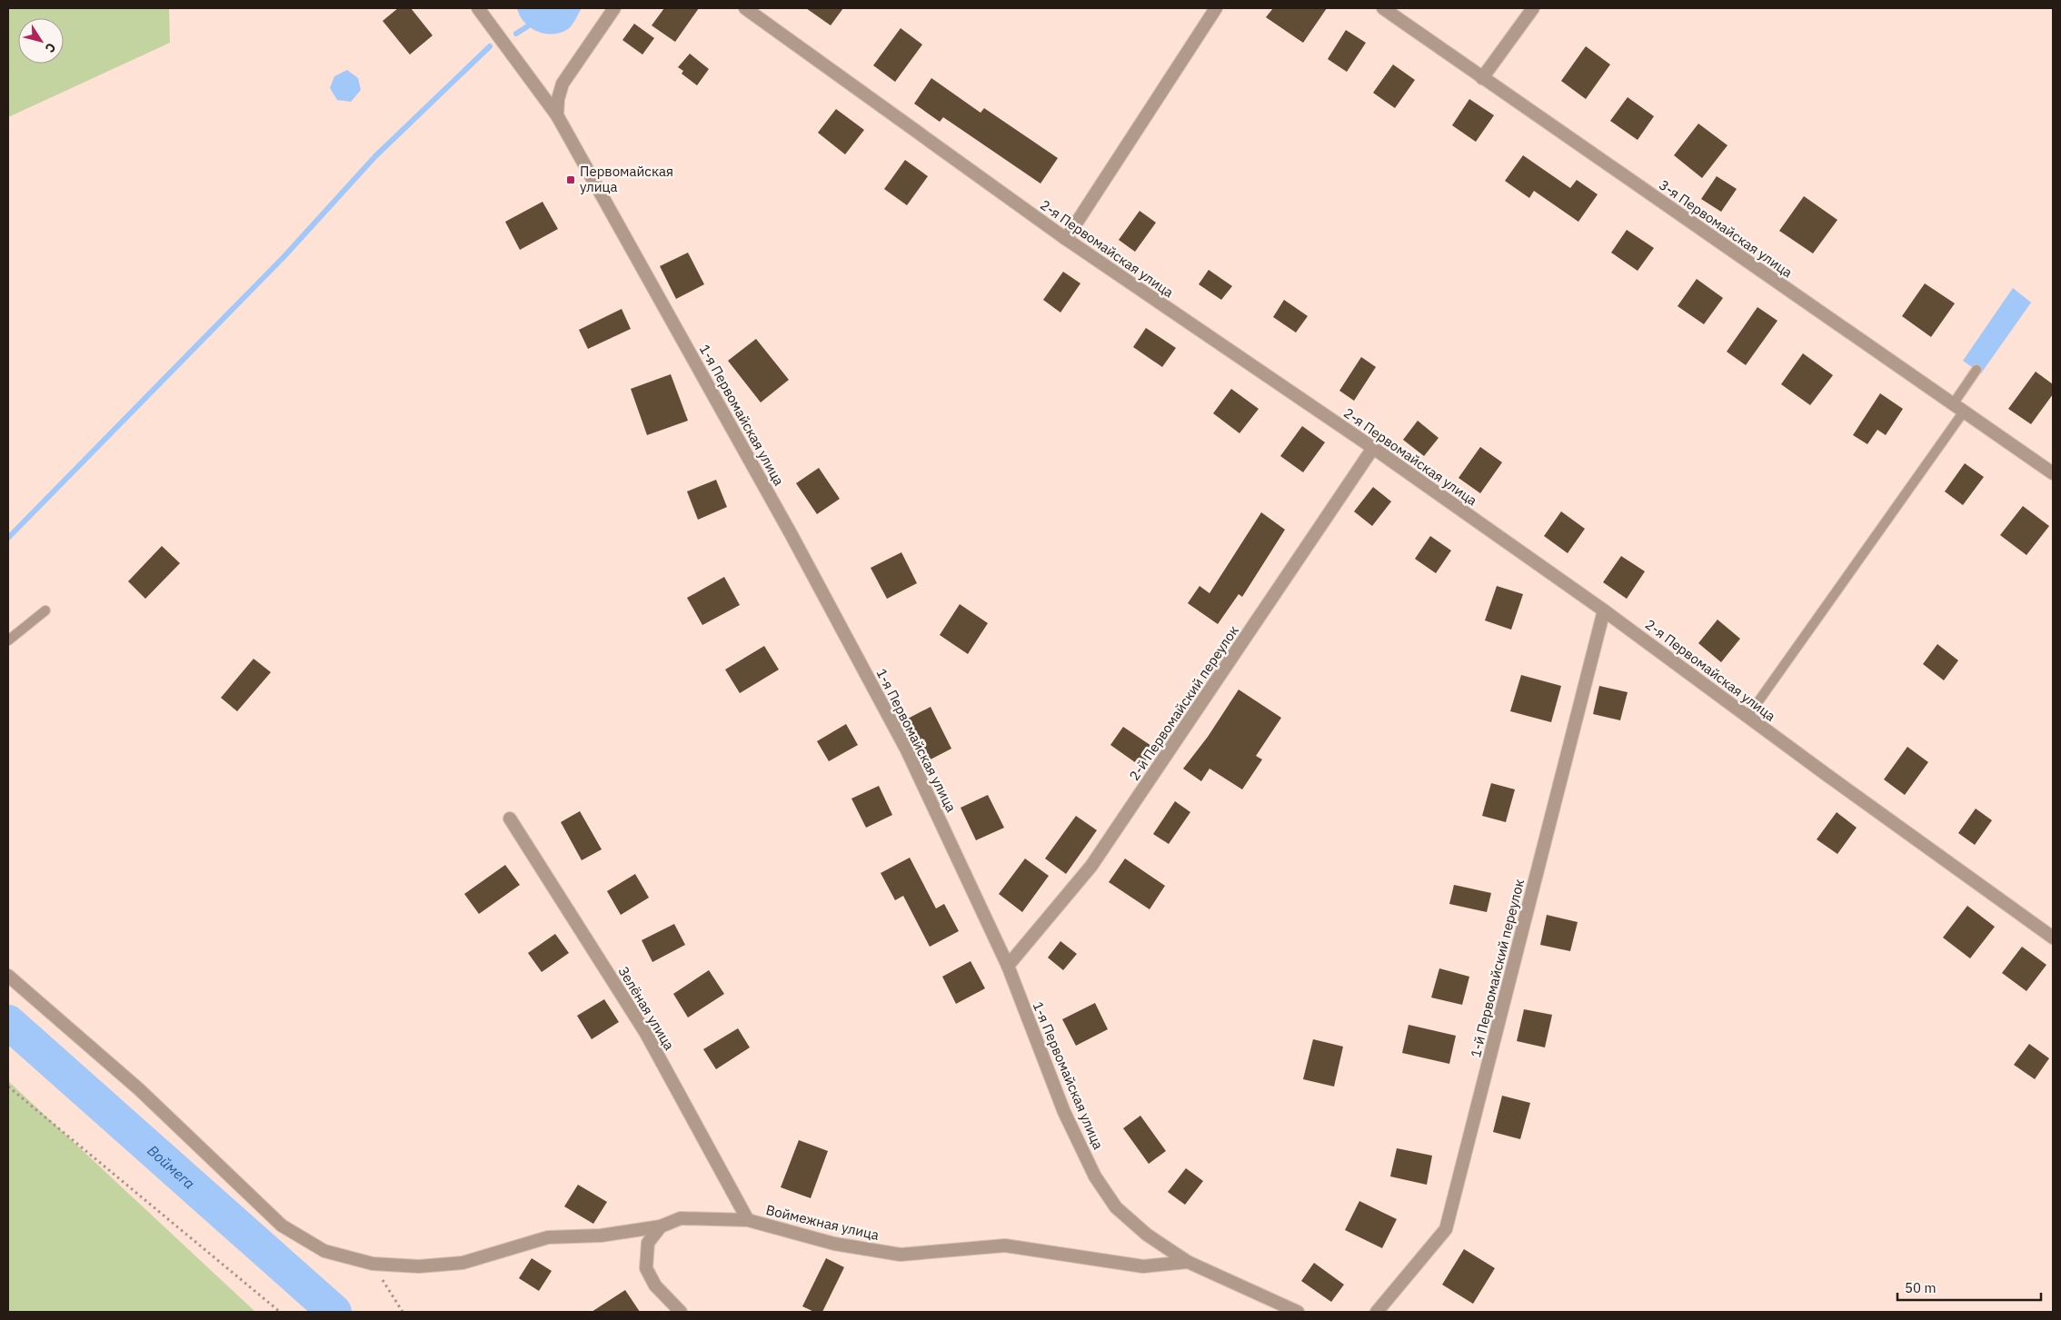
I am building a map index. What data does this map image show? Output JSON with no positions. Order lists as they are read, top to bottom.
{
  "streets": {
    "street": [
      "3-я Первомайская улица",
      "2-я Первомайская улица",
      "1-я Первомайская улица",
      "2-й Первомайский переулок",
      "1-й Первомайский переулок",
      "Зелёная улица",
      "Воймежная улица"
    ]
  },
  "crossings": [
    ["2-я Первомайская улица", "2-й Первомайский переулок"],
    ["2-я Первомайская улица", "1-й Первомайский переулок"],
    ["1-я Первомайская улица", "2-й Первомайский переулок"],
    ["1-я Первомайская улица", "Воймежная улица"],
    ["Зелёная улица", "Воймежная улица"]
  ],
  "water": ["Воймега"],
  "places": {
    "transit": ["Первомайская улица"]
  },
  "scale_bar": "50 m",
  "north": "bottom right"
}
